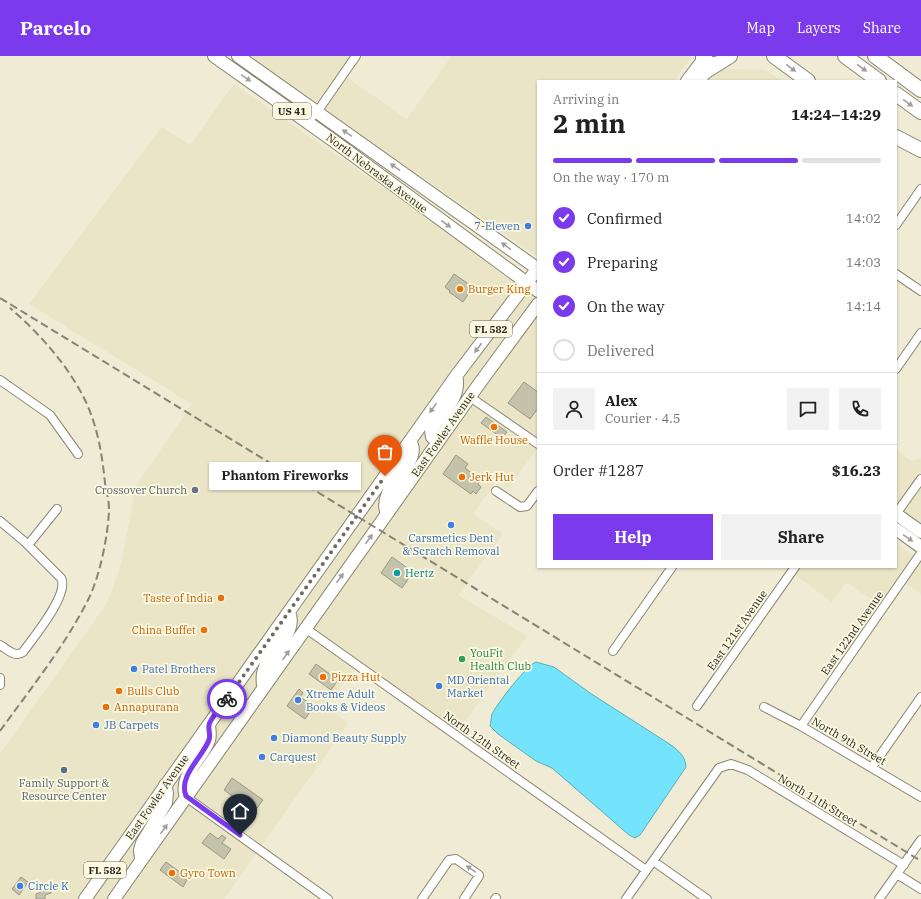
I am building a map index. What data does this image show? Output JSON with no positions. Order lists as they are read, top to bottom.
{
  "streets": {
    "main road": [
      "US 41",
      "North Nebraska Avenue",
      "FL 582",
      "East Fowler Avenue"
    ],
    "street": [
      "East 121st Avenue",
      "East 122nd Avenue",
      "North 12th Street",
      "North 9th Street",
      "North 11th Street"
    ]
  },
  "crossings": [
    ["North Nebraska Avenue", "East Fowler Avenue"],
    ["East Fowler Avenue", "North 12th Street"],
    ["East 122nd Avenue", "North 9th Street"]
  ],
  "places": [
    "7-Eleven",
    "Burger King",
    "Waffle House",
    "Phantom Fireworks",
    "Jerk Hut",
    "Crossover Church",
    "Carsmetics Dent & Scratch Removal",
    "Hertz",
    "Taste of India",
    "China Buffet",
    "YouFit Health Club",
    "Patel Brothers",
    "Pizza Hut",
    "MD Oriental Market",
    "Bulls Club",
    "Xtreme Adult Books & Videos",
    "Annapurana",
    "JB Carpets",
    "Diamond Beauty Supply",
    "Carquest",
    "Family Support & Resource Center",
    "Gyro Town",
    "Circle K"
  ],
  "page": {
    "header": "Parcelo",
    "nav": ["Map", "Layers", "Share"],
    "heading": ["2 min", "Arriving in", "14:24–14:29"],
    "panel": [
      "Alex",
      "Courier · 4.5",
      "Order #1287",
      "$16.23"
    ],
    "bar": "On the way · 170 m",
    "list": [
      ["Confirmed", "14:02"],
      ["Preparing", "14:03"],
      ["On the way", "14:14"],
      "Delivered"
    ],
    "bubble": "Phantom Fireworks",
    "buttons": ["Help", "Share"]
  }
}
